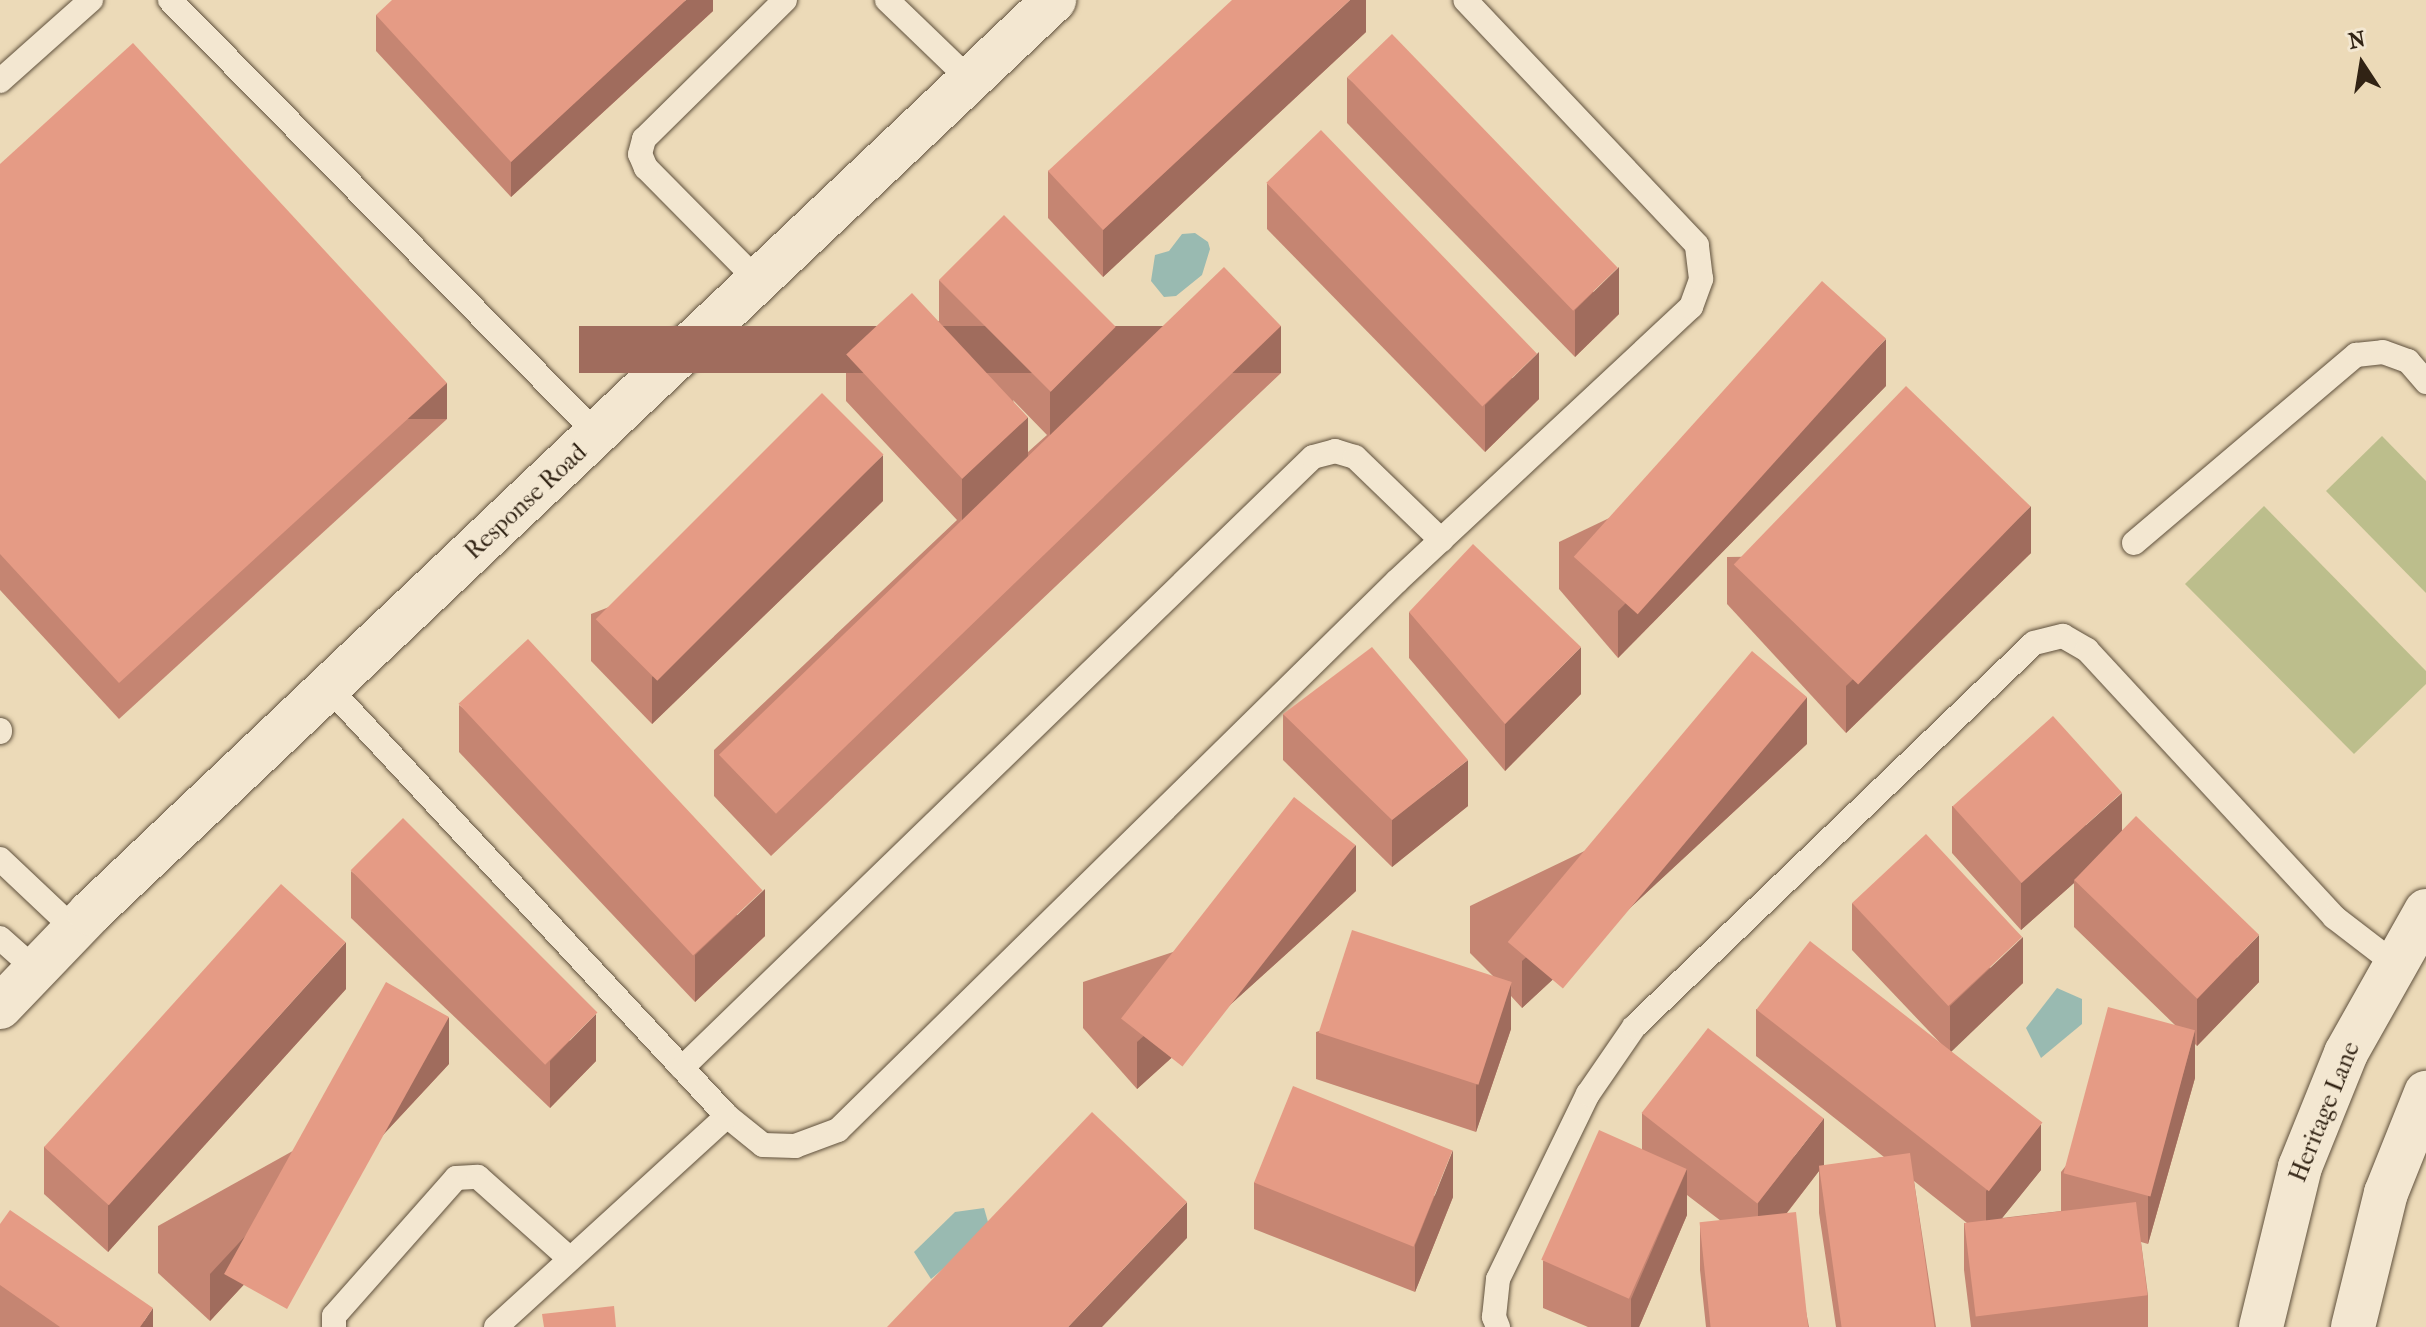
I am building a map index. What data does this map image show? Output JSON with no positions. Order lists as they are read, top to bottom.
{
  "streets": {
    "street": ["Response Road", "Heritage Lane"]
  },
  "north": "top"
}
